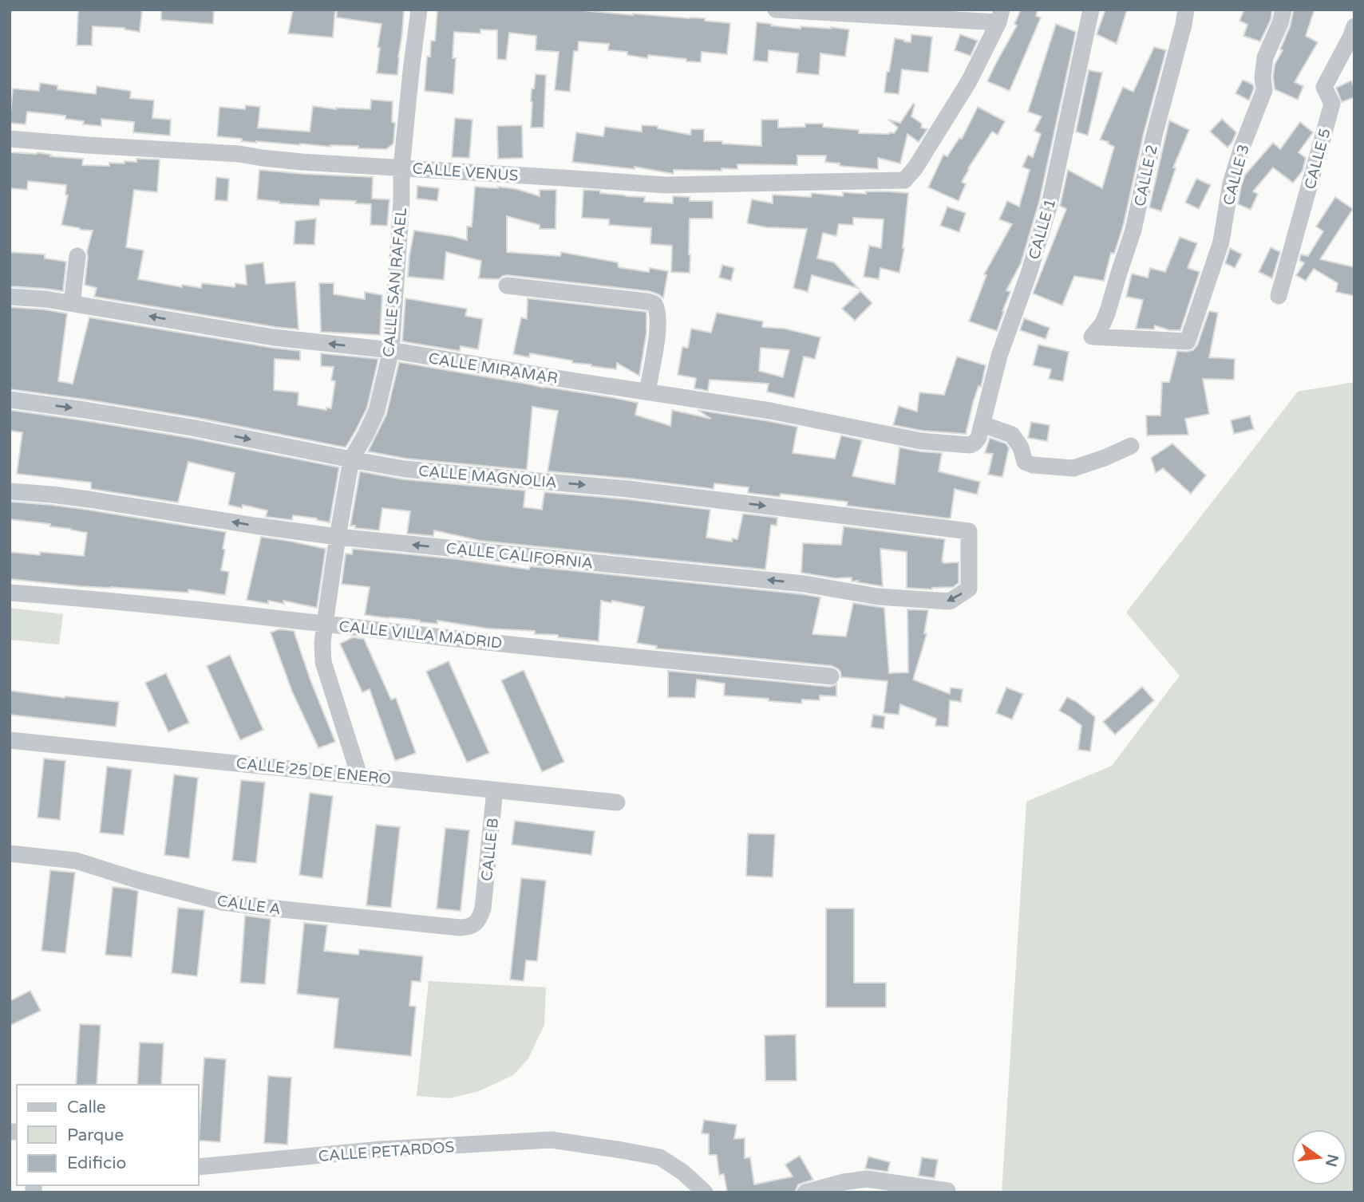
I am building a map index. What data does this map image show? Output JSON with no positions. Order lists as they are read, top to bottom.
{
  "streets": {
    "street": [
      "CALLE 5",
      "CALLE VENUS",
      "CALLE 3",
      "CALLE 2",
      "CALLE 1",
      "CALLE SAN RAFAEL",
      "CALLE MIRAMAR",
      "CALLE MAGNOLIA",
      "CALLE CALIFORNIA",
      "CALLE VILLA MADRID",
      "CALLE 25 DE ENERO",
      "CALLE B",
      "CALLE A",
      "CALLE PETARDOS"
    ]
  },
  "crossings": [
    ["CALLE VENUS", "CALLE SAN RAFAEL"],
    ["CALLE 3", "CALLE 2"],
    ["CALLE 1", "CALLE MIRAMAR"],
    ["CALLE SAN RAFAEL", "CALLE MIRAMAR"],
    ["CALLE SAN RAFAEL", "CALLE MAGNOLIA"],
    ["CALLE SAN RAFAEL", "CALLE CALIFORNIA"],
    ["CALLE SAN RAFAEL", "CALLE VILLA MADRID"],
    ["CALLE SAN RAFAEL", "CALLE 25 DE ENERO"],
    ["CALLE MAGNOLIA", "CALLE CALIFORNIA"],
    ["CALLE 25 DE ENERO", "CALLE B"],
    ["CALLE B", "CALLE A"]
  ],
  "one_way": ["CALLE MAGNOLIA", "CALLE CALIFORNIA"],
  "legend": ["Calle", "Parque", "Edificio"],
  "north": "right"
}
